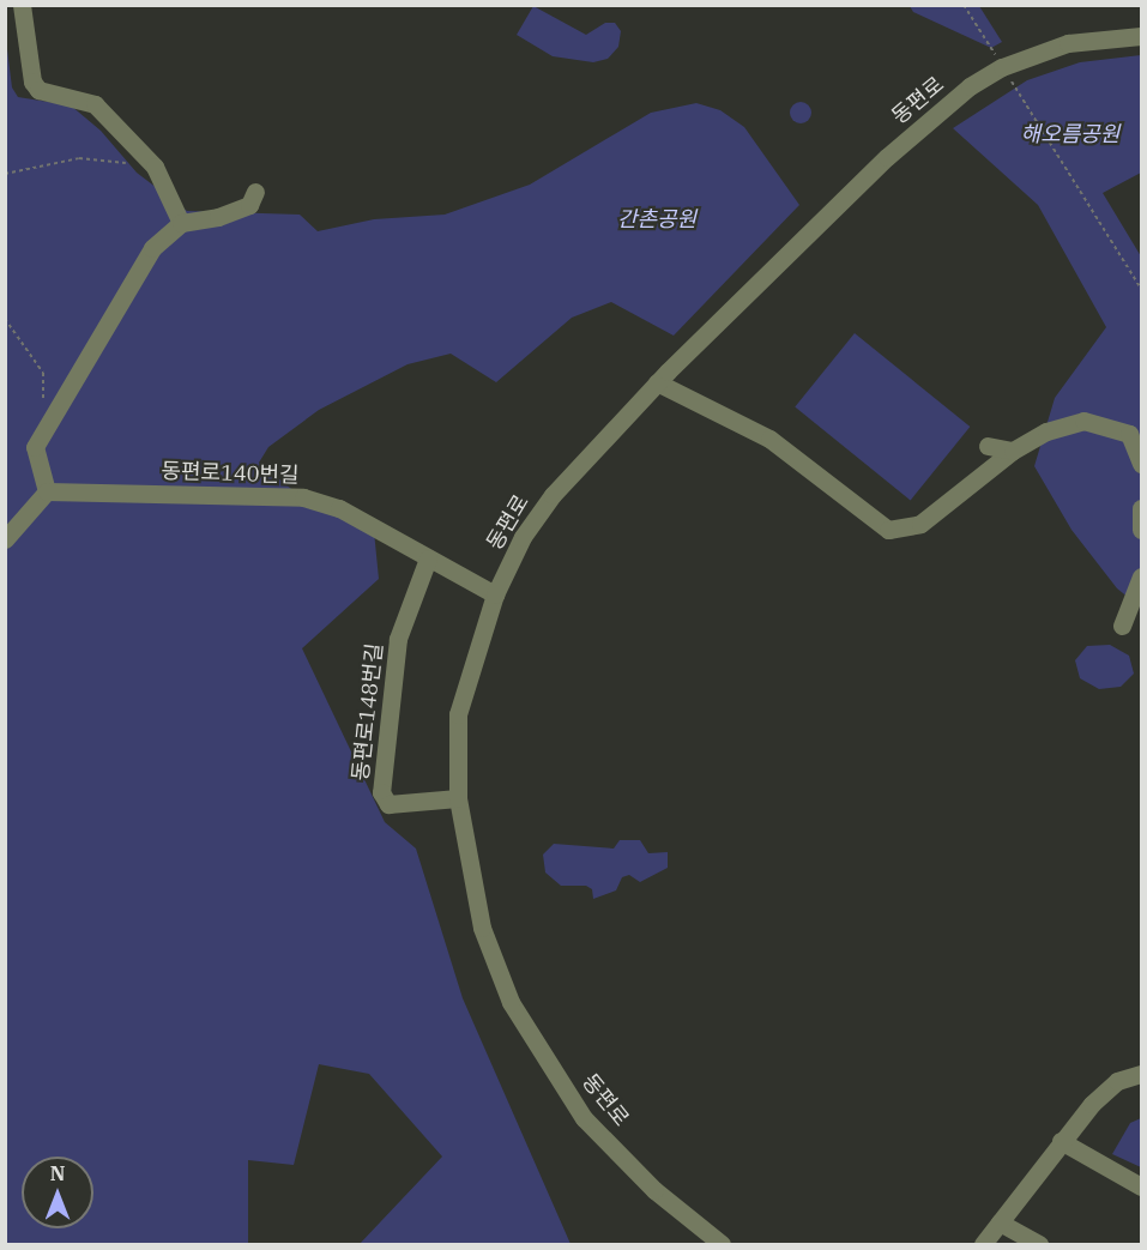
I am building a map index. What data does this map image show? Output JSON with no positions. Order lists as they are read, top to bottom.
{
  "streets": {
    "street": ["동편로", "동편로140번길", "동편로148번길"]
  },
  "crossings": [
    ["동편로", "동편로140번길"],
    ["동편로", "동편로148번길"],
    ["동편로140번길", "동편로148번길"]
  ],
  "parks": ["해오름공원", "간촌공원"],
  "north": "top"
}
